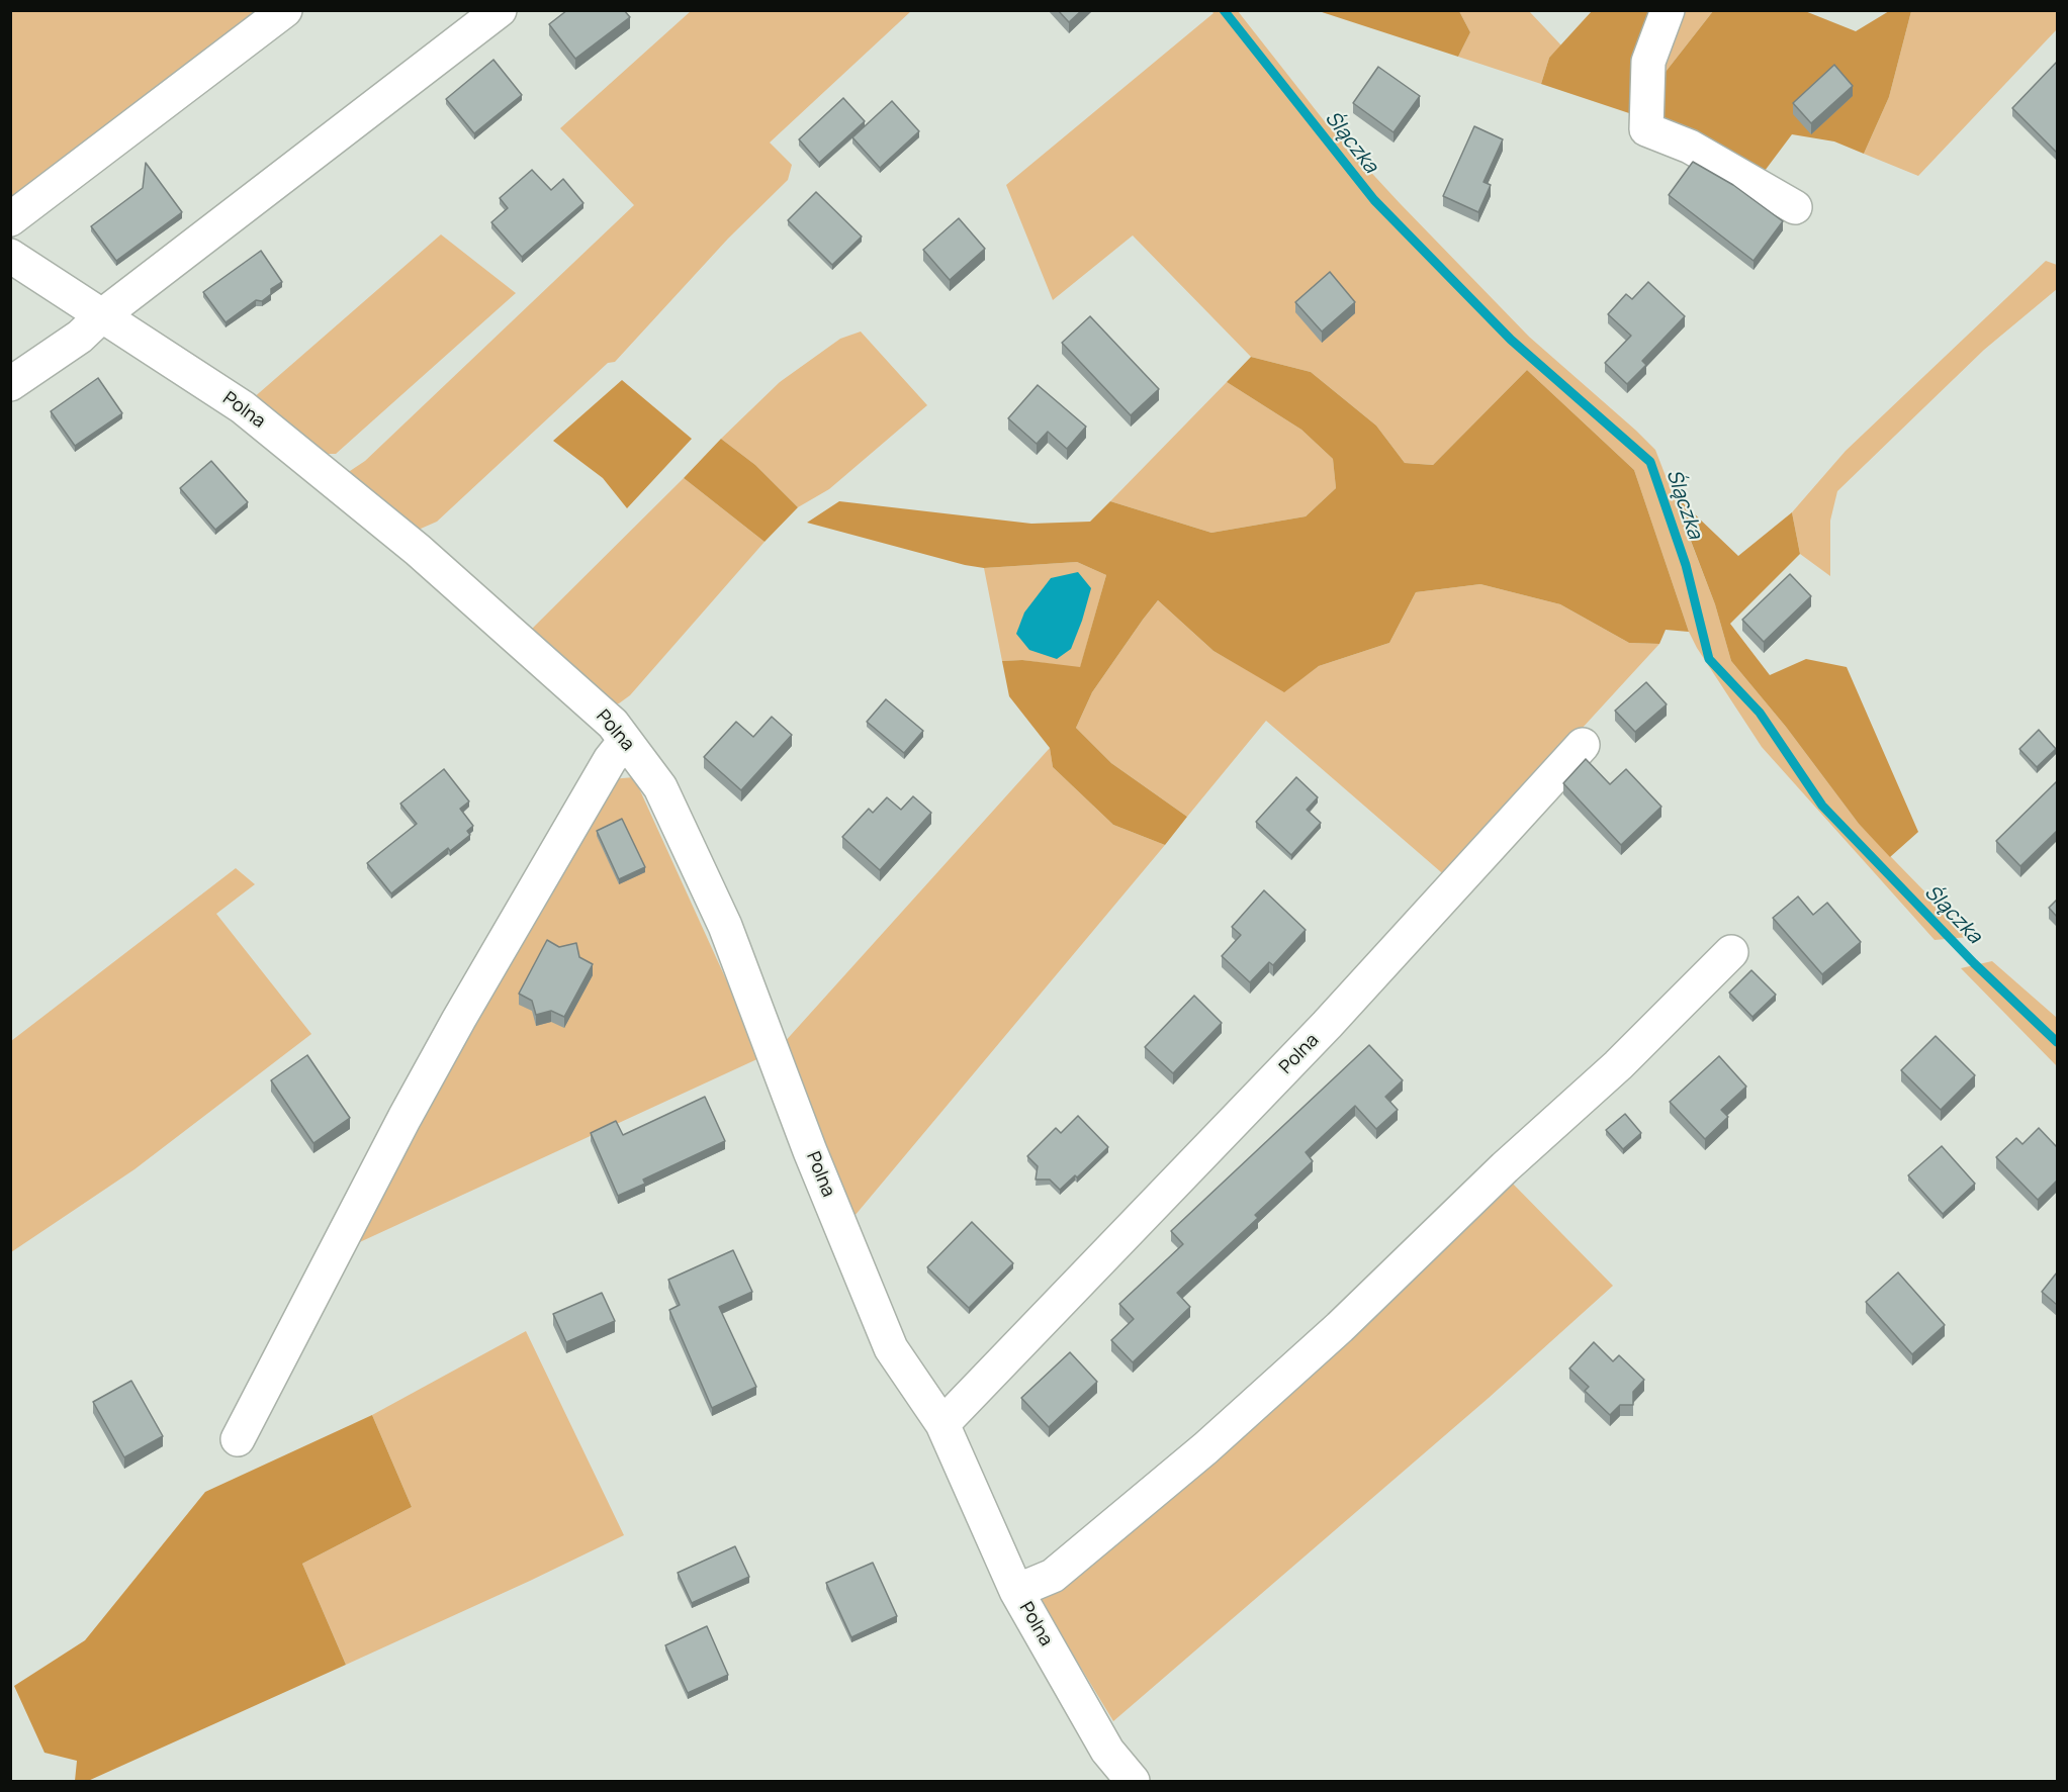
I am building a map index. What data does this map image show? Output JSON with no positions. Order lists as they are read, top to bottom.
{
  "streets": {
    "street": ["Polna"]
  },
  "water": ["Ślączka"]
}
